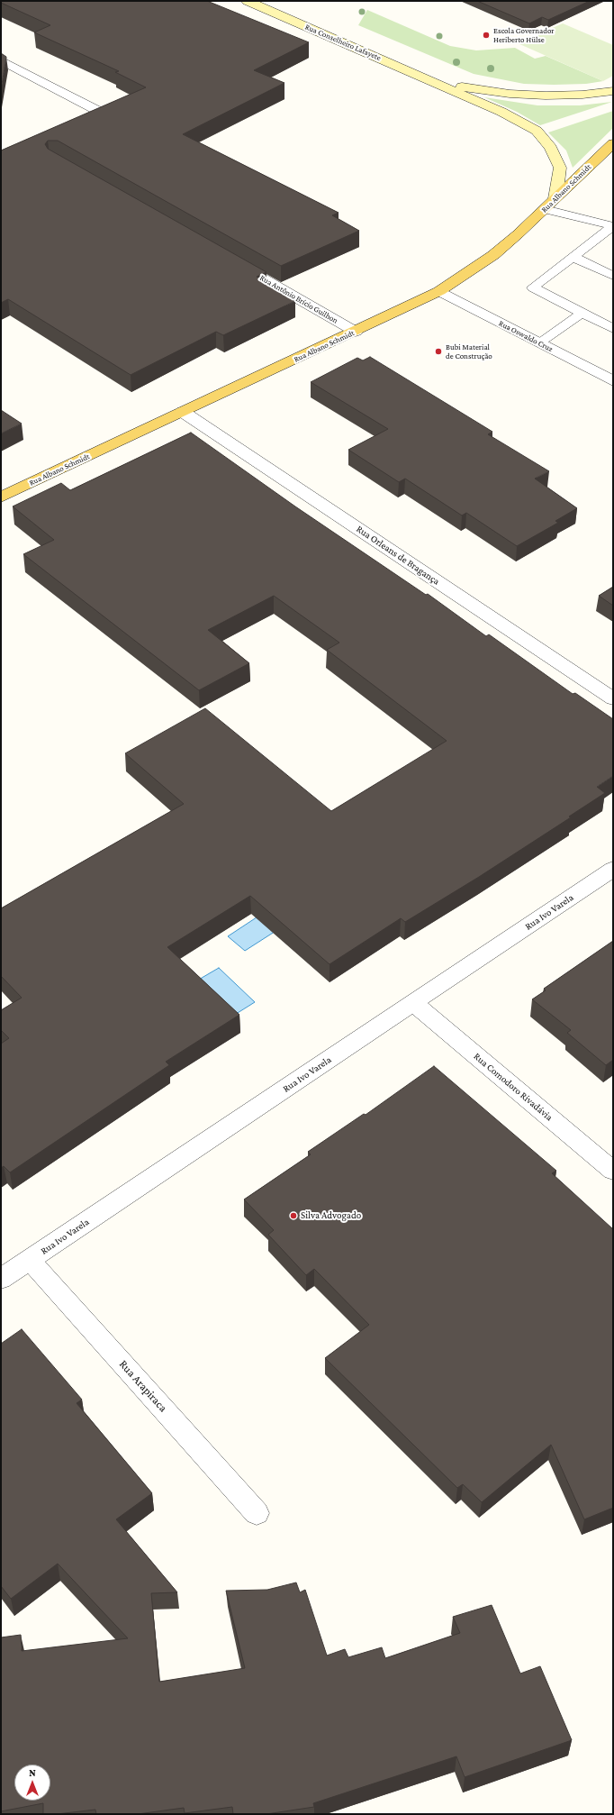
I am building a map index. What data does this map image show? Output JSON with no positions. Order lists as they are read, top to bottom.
{
  "streets": {
    "main road": ["Rua Albano Schmidt"],
    "street": [
      "Rua Conselheiro Lafayete",
      "Rua Antônio Brício Guilhon",
      "Rua Oswaldo Cruz",
      "Rua Orleans de Bragança",
      "Rua Ivo Varela",
      "Rua Comodoro Rivadávia",
      "Rua Arapiraca"
    ]
  },
  "crossings": [
    ["Rua Conselheiro Lafayete", "Rua Albano Schmidt"],
    ["Rua Albano Schmidt", "Rua Antônio Brício Guilhon"],
    ["Rua Albano Schmidt", "Rua Oswaldo Cruz"],
    ["Rua Albano Schmidt", "Rua Orleans de Bragança"],
    ["Rua Ivo Varela", "Rua Comodoro Rivadávia"],
    ["Rua Ivo Varela", "Rua Arapiraca"]
  ],
  "places": ["Escola Governador Heriberto Hülse", "Bubi Material de Construção", "Silva Advogado"],
  "north": "top"
}
